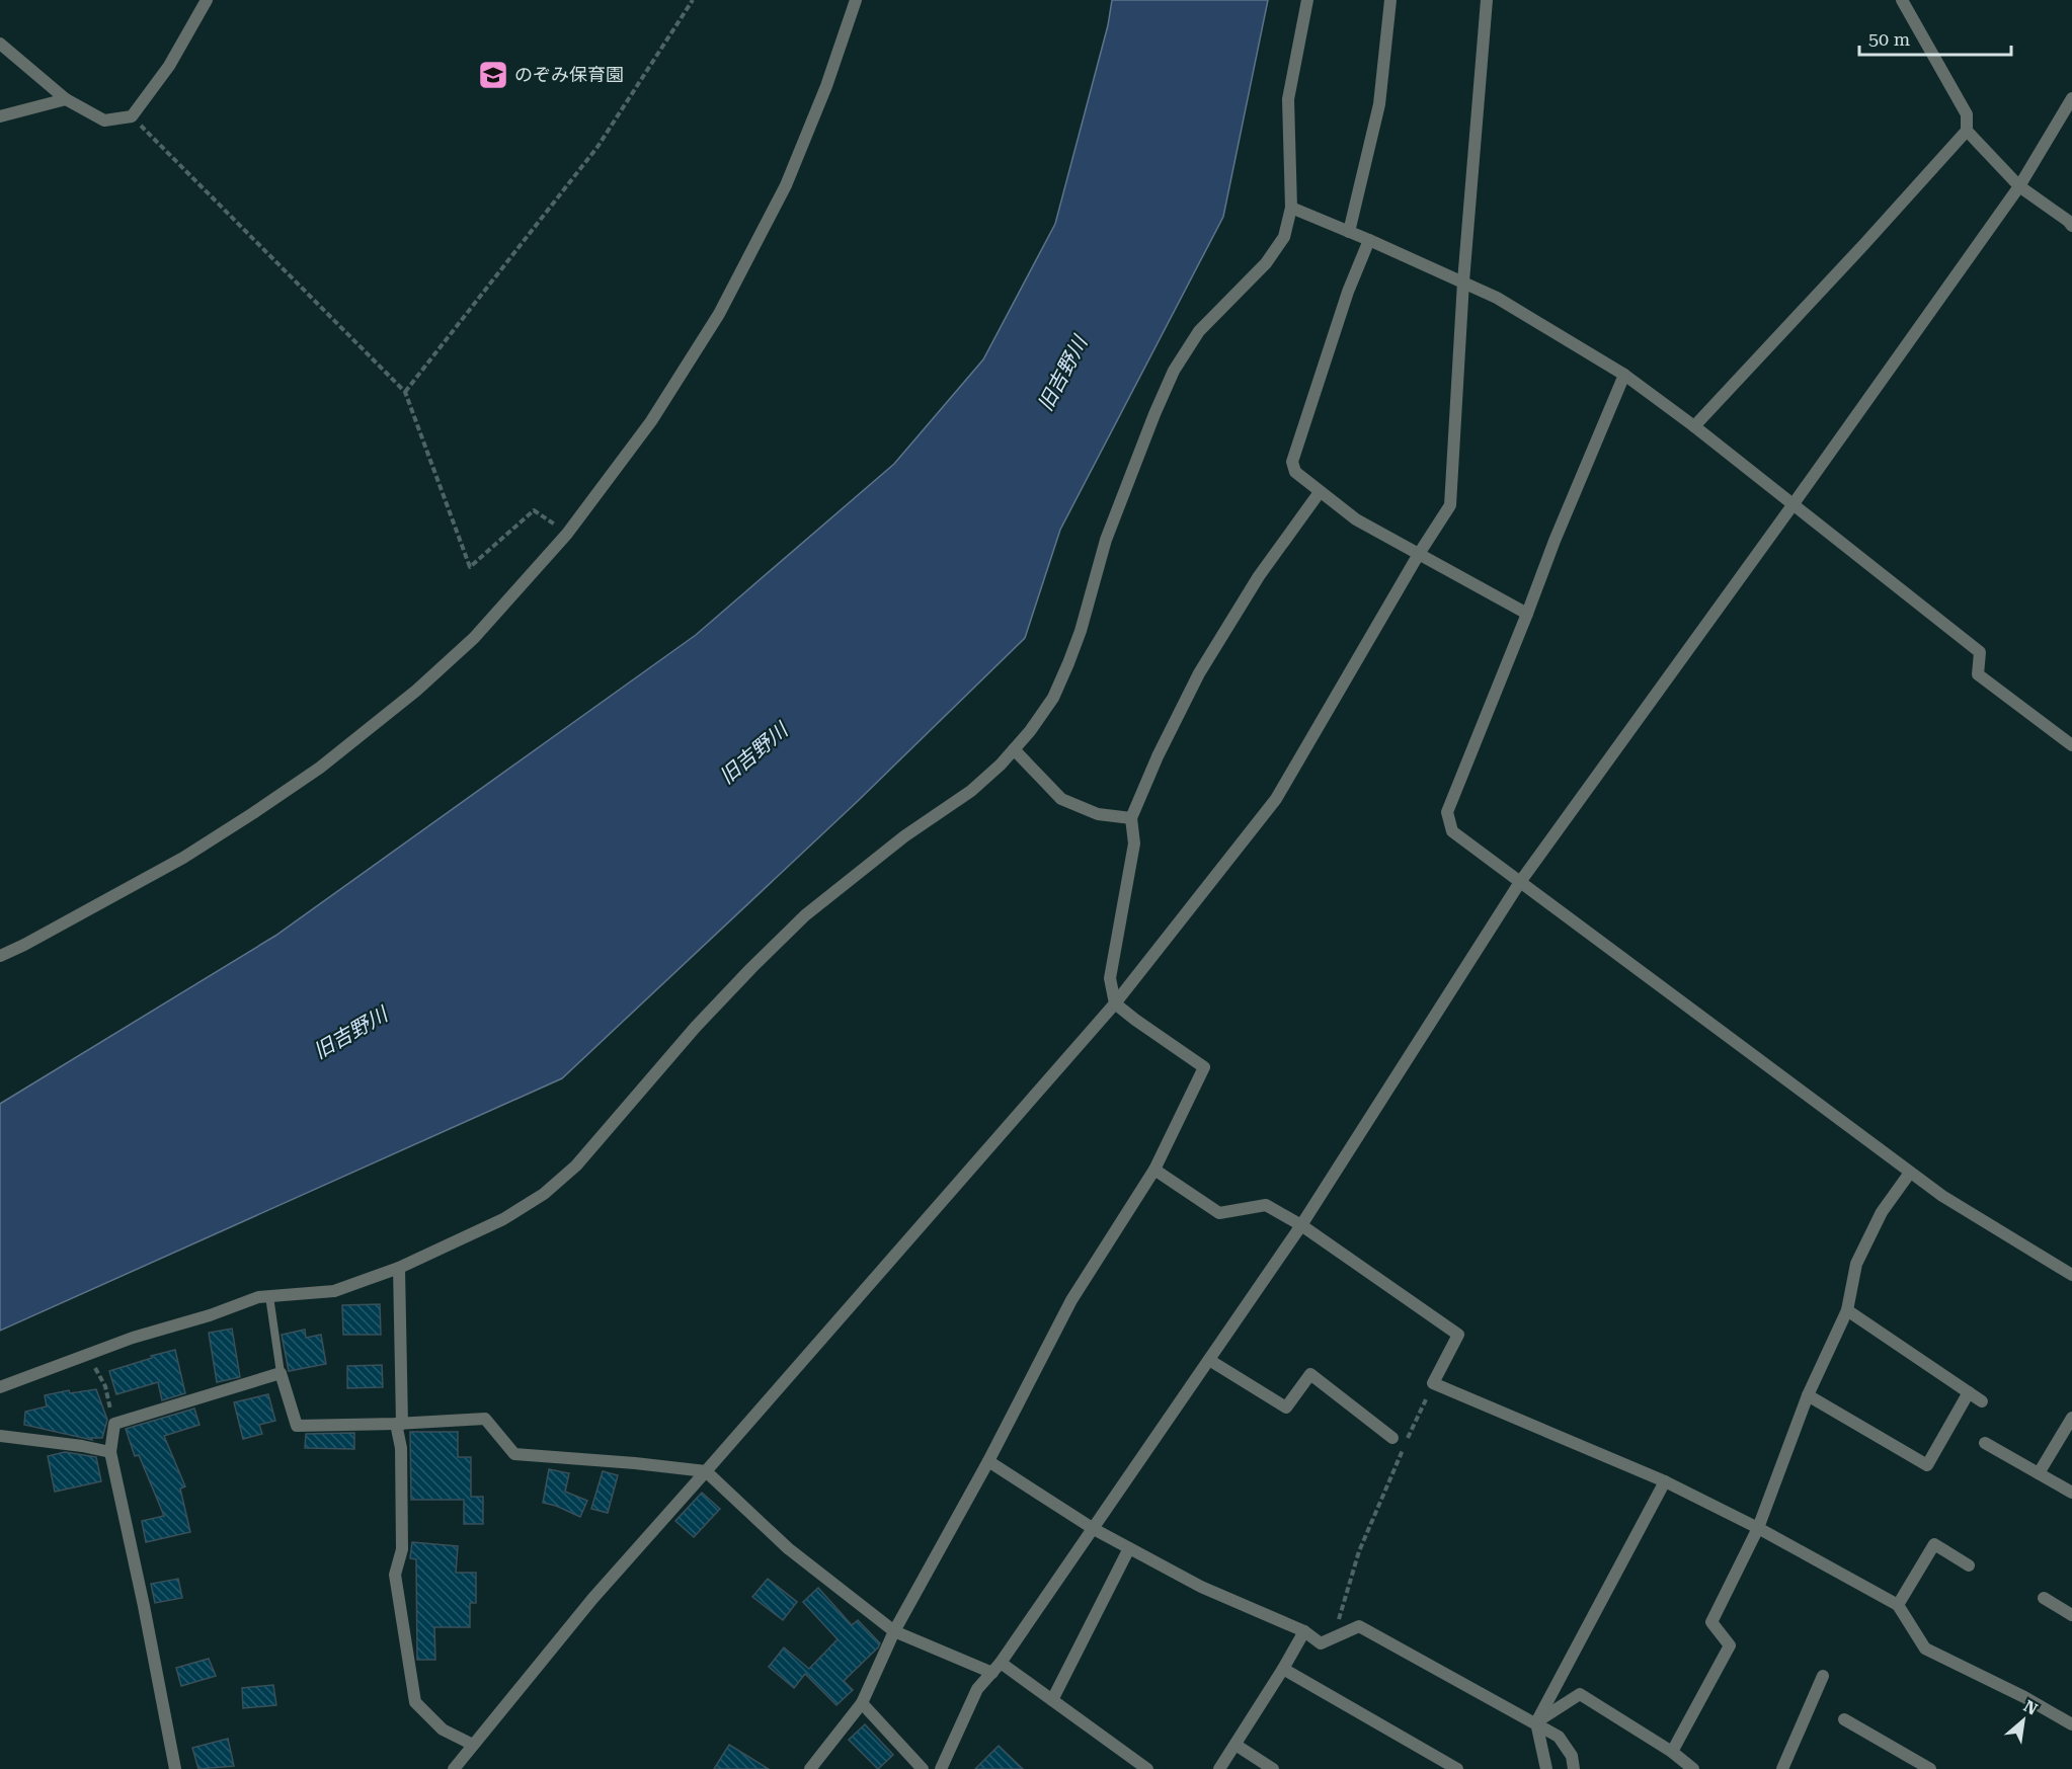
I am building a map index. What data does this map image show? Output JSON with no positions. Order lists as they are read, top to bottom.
{
  "water": ["旧吉野川"],
  "places": {
    "school or university": ["のぞみ保育園"]
  },
  "scale_bar": "50 m",
  "north": "top right"
}
